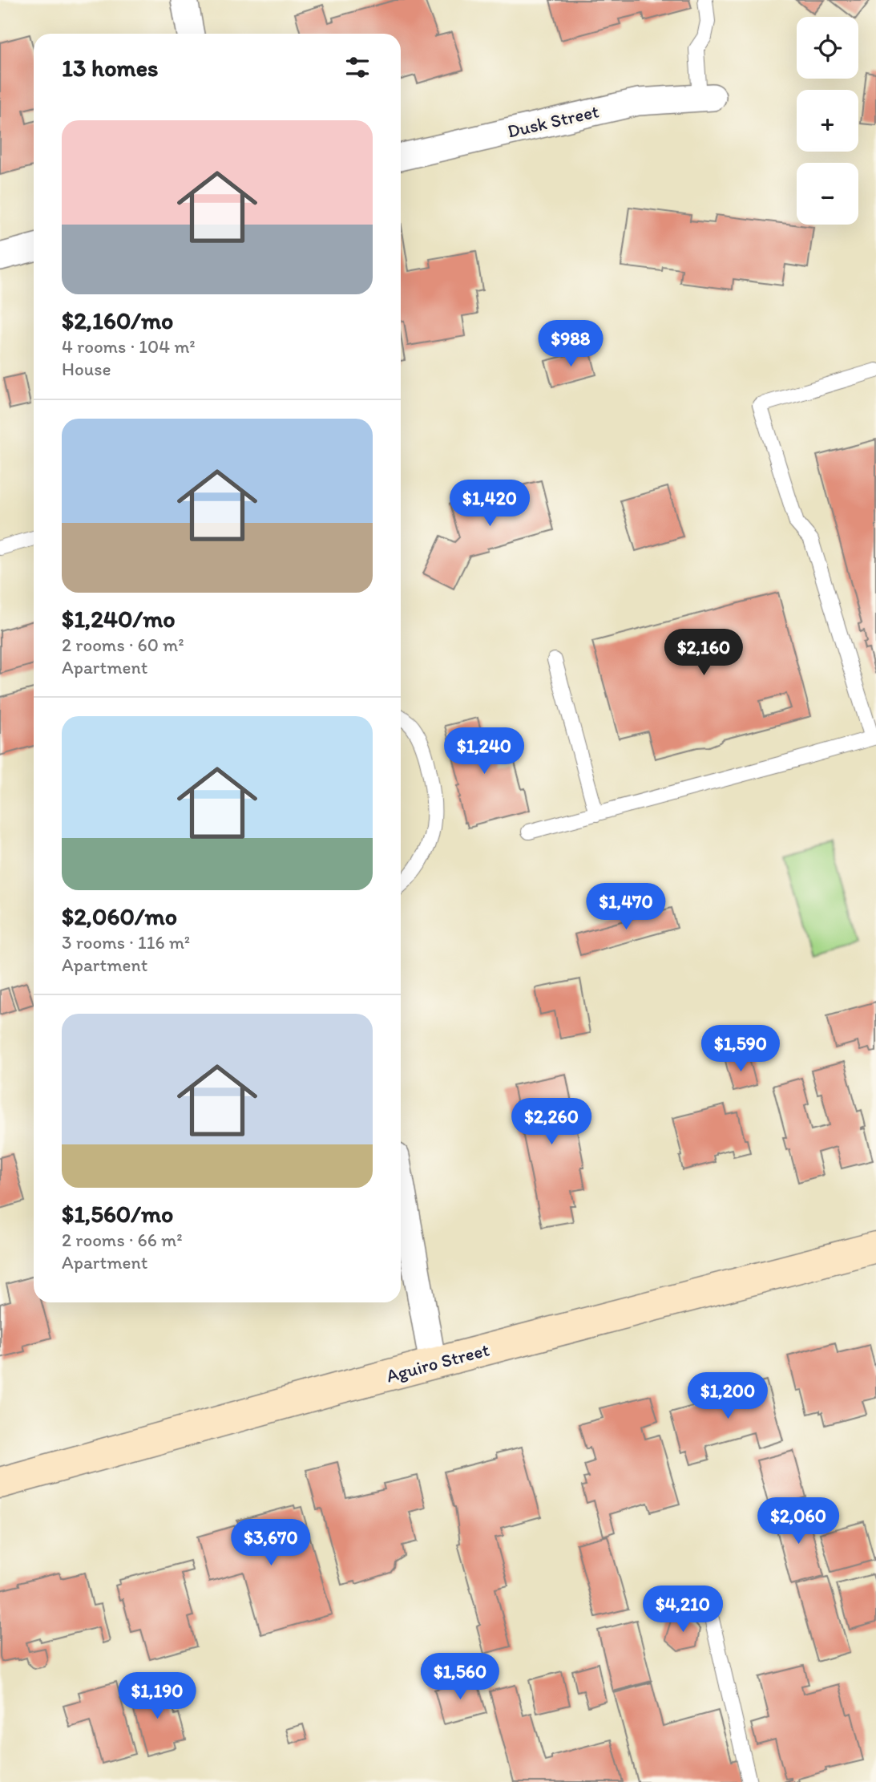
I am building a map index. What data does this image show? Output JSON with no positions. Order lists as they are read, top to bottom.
{
  "streets": {
    "street": ["Dusk Street", "Aguiro Street"]
  },
  "page": {
    "map_buttons": ["+", "−"],
    "heading": "13 homes",
    "list": [
      {
        "name": "$2,160/mo",
        "note": "4 rooms · 104 m² · House"
      },
      {
        "name": "$1,240/mo",
        "note": "2 rooms · 60 m² · Apartment"
      },
      {
        "name": "$2,060/mo",
        "note": "3 rooms · 116 m² · Apartment"
      },
      {
        "name": "$1,560/mo",
        "note": "2 rooms · 66 m² · Apartment"
      }
    ],
    "price": [
      "$988",
      "$1,420",
      "$2,160",
      "$1,240",
      "$1,470",
      "$1,590",
      "$2,260",
      "$1,200",
      "$2,060",
      "$3,670",
      "$4,210",
      "$1,560",
      "$1,190"
    ]
  }
}
